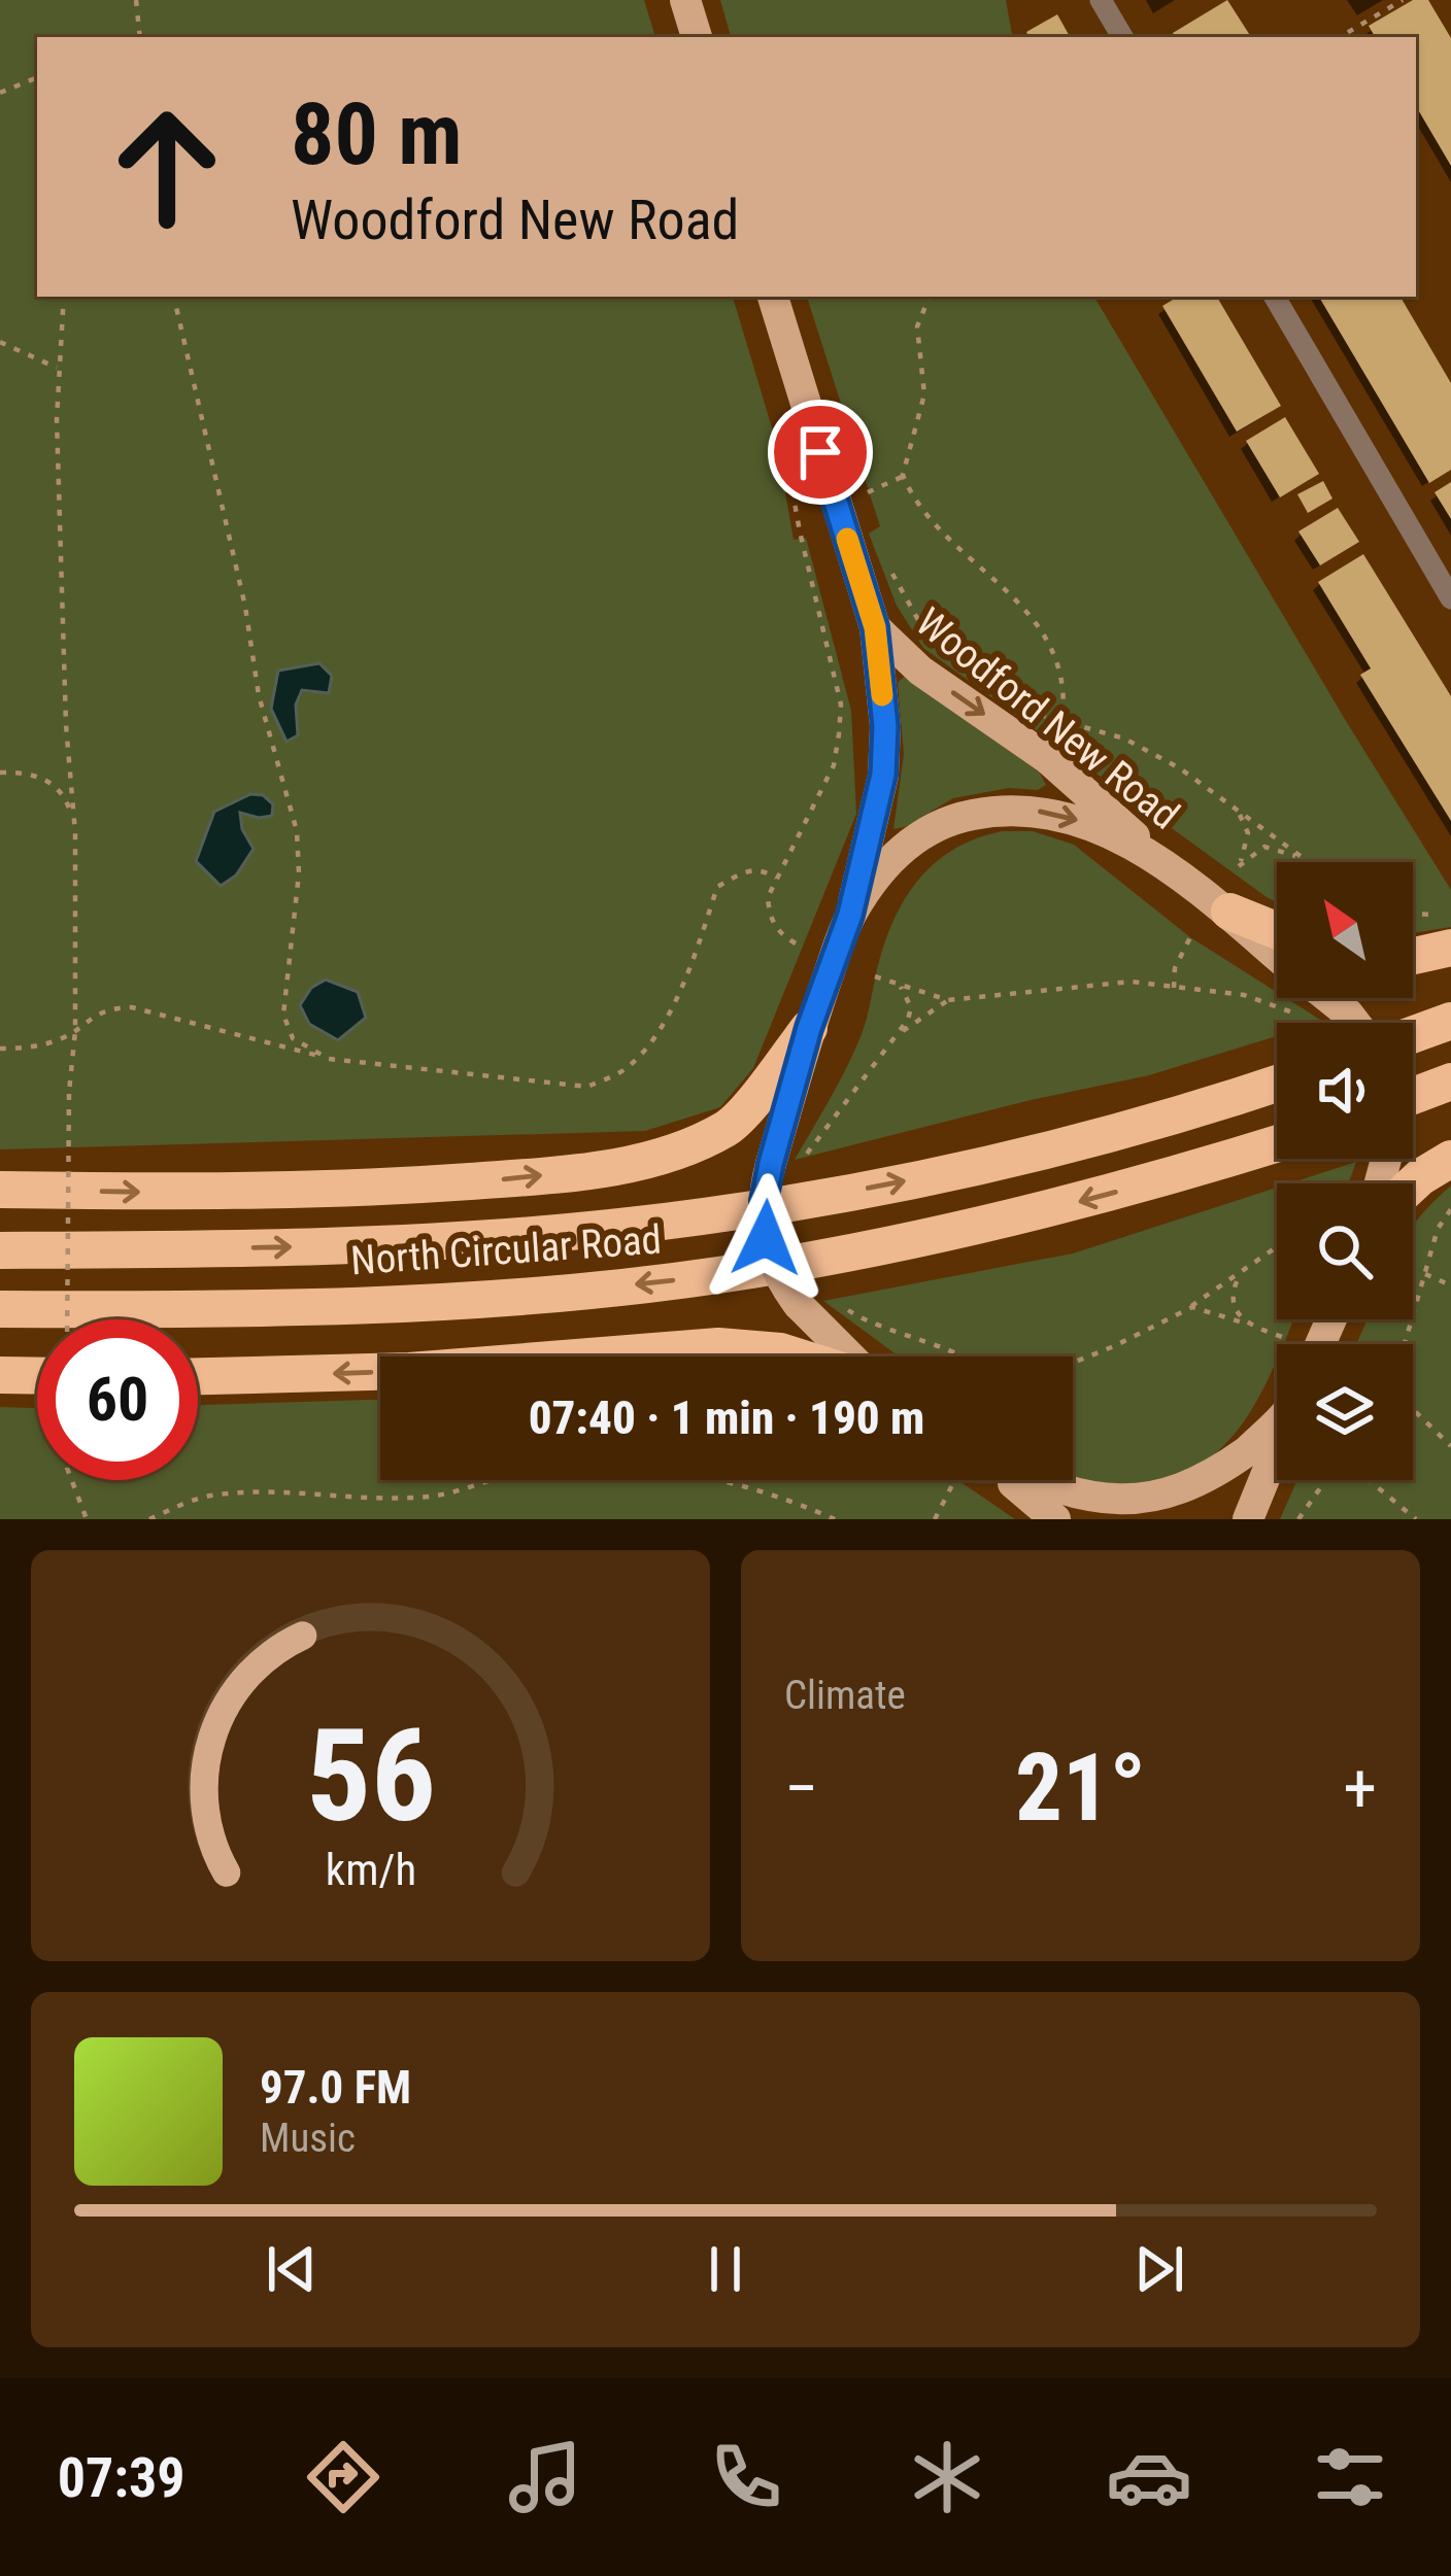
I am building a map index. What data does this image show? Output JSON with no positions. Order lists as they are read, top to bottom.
{
  "streets": {
    "highway": ["North Circular Road"],
    "main road": ["Woodford New Road"]
  },
  "one_way": ["Woodford New Road"],
  "north": "top left",
  "page": {
    "turn": ["80 m", "Woodford New Road"],
    "limit": "60",
    "trip": "07:40 · 1 min · 190 m",
    "tile": "Climate",
    "heat": ["−", "21°", "+"],
    "song": ["97.0 FM", "Music"],
    "tabs": "07:39",
    "gauge": ["56", "km/h"]
  }
}
